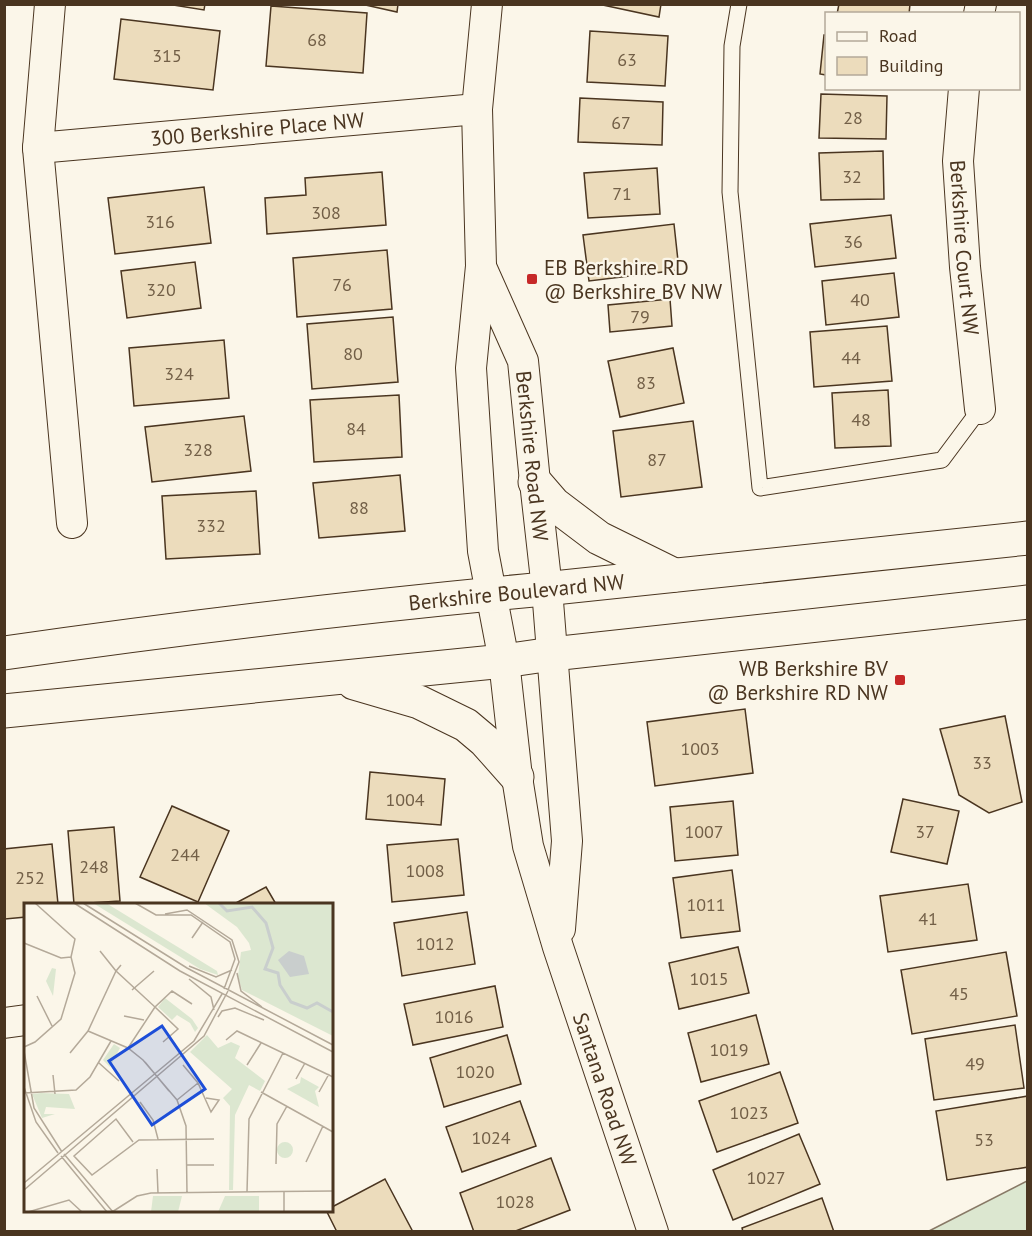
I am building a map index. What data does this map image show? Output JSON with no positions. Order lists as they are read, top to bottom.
{
  "streets": {
    "main road": ["Berkshire Boulevard NW"],
    "street": [
      "300 Berkshire Place NW",
      "Berkshire Court NW",
      "Berkshire Road NW",
      "Santana Road NW"
    ]
  },
  "crossings": [
    ["300 Berkshire Place NW", "Berkshire Road NW"],
    ["Berkshire Road NW", "Berkshire Boulevard NW"],
    ["Berkshire Road NW", "Santana Road NW"]
  ],
  "places": {
    "transit": ["EB Berkshire RD @ Berkshire BV NW", "WB Berkshire BV @ Berkshire RD NW"]
  },
  "house_numbers": [
    "68",
    "315",
    "63",
    "28",
    "67",
    "32",
    "71",
    "308",
    "316",
    "36",
    "76",
    "320",
    "40",
    "79",
    "80",
    "44",
    "324",
    "83",
    "48",
    "84",
    "328",
    "87",
    "88",
    "332",
    "1003",
    "33",
    "1004",
    "1007",
    "37",
    "244",
    "248",
    "1008",
    "252",
    "1011",
    "41",
    "1012",
    "1015",
    "45",
    "1016",
    "1019",
    "49",
    "1020",
    "1023",
    "1024",
    "53",
    "1027",
    "1028"
  ],
  "legend": ["Road", "Building"]
}
